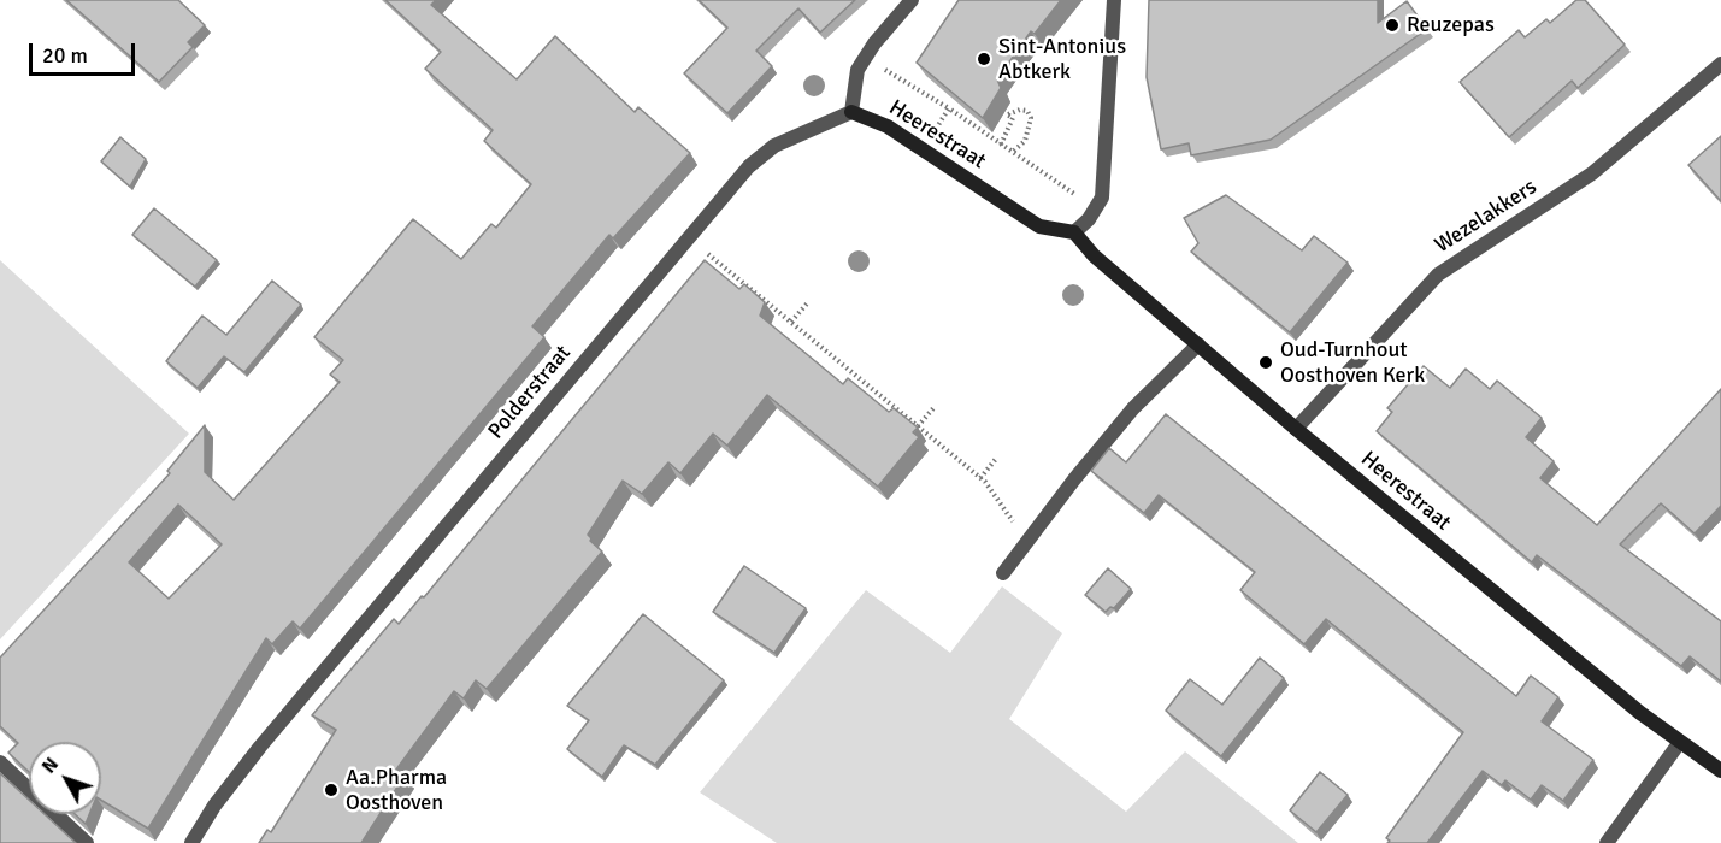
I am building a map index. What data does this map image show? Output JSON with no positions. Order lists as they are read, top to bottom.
{
  "streets": {
    "street": ["Heerestraat", "Wezelakkers", "Polderstraat"]
  },
  "crossings": [
    ["Heerestraat", "Wezelakkers"],
    ["Heerestraat", "Polderstraat"]
  ],
  "places": [
    "Reuzepas",
    "Sint-Antonius Abtkerk",
    "Oud-Turnhout Oosthoven Kerk",
    "Aa.Pharma Oosthoven"
  ],
  "scale_bar": "20 m",
  "north": "top left"
}
